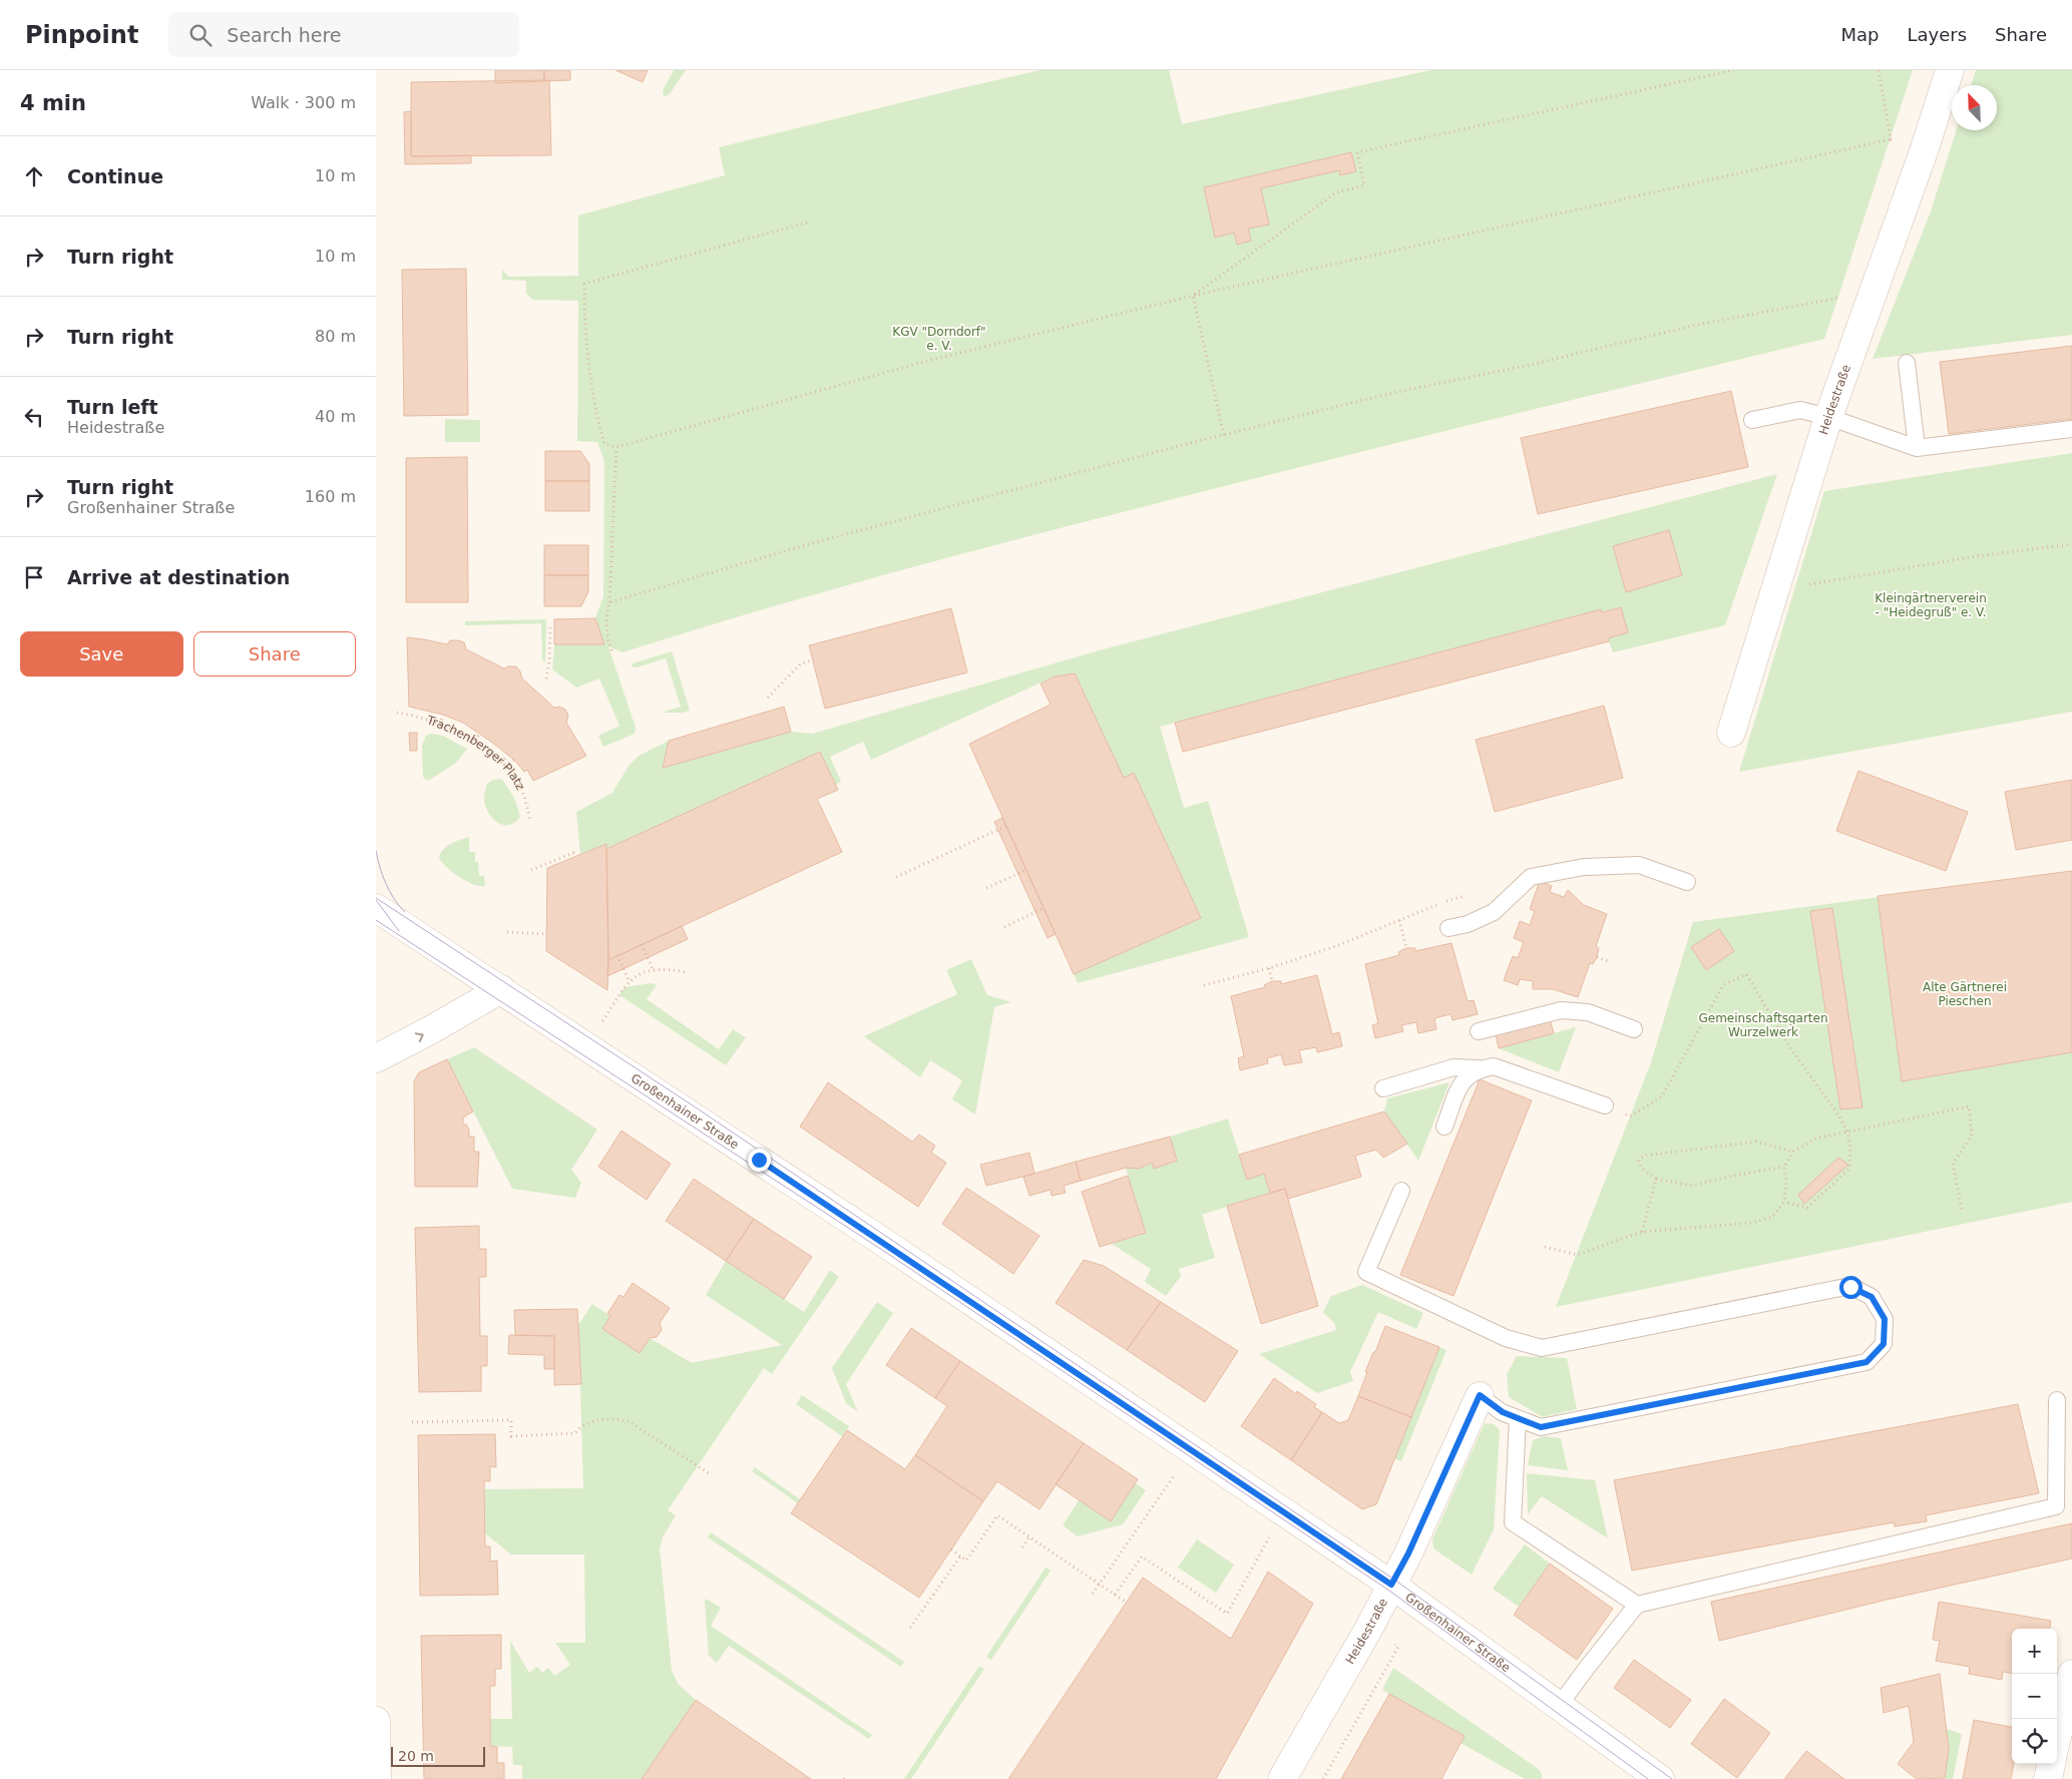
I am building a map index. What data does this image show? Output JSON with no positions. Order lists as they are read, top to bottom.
{
  "streets": {
    "main road": ["Heidestraße", "Großenhainer Straße"],
    "path": ["Trachenberger Platz"]
  },
  "crossings": [
    ["Heidestraße", "Großenhainer Straße"]
  ],
  "parks": [
    "KGV \"Dorndorf\" e. V.",
    "Kleingärtnerverein - \"Heidegruß\" e. V.",
    "Alte Gärtnerei Pieschen",
    "Gemeinschaftsgarten Wurzelwerk"
  ],
  "scale_bar": "20 m",
  "north": "top left",
  "page": {
    "header": "Pinpoint",
    "search": "Search here",
    "nav": ["Map", "Layers", "Share"],
    "heading": ["4 min", "Walk · 300 m"],
    "list": [
      ["Continue", "10 m"],
      ["Turn right", "10 m"],
      ["Turn right", "80 m"],
      ["Turn left", "Heidestraße", "40 m"],
      ["Turn right", "Großenhainer Straße", "160 m"],
      "Arrive at destination"
    ],
    "buttons": ["Save", "Share"],
    "map_buttons": ["+", "−"],
    "scale": "20 m"
  }
}
